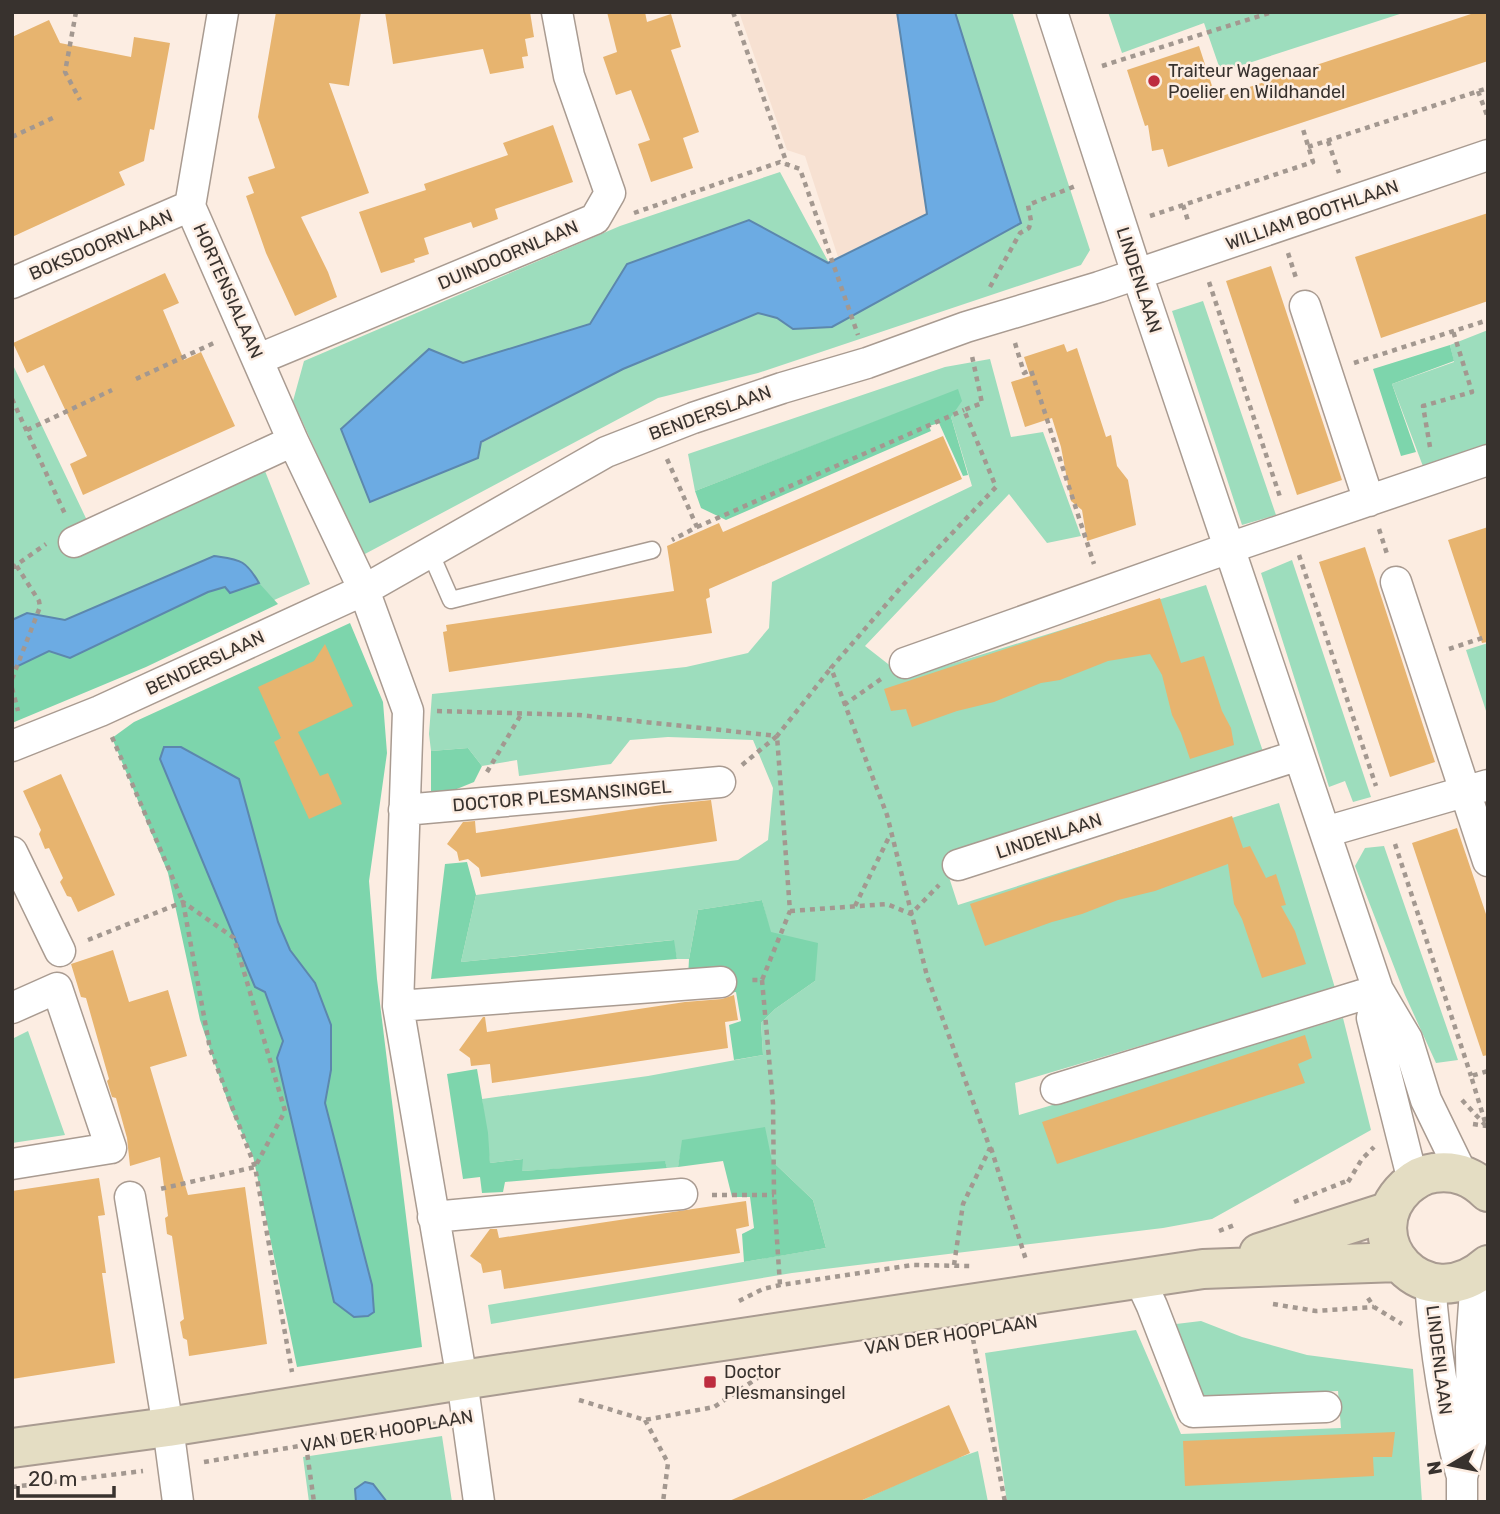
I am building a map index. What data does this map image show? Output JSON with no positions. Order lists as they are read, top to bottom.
{
  "streets": {
    "street": [
      "WILLIAM BOOTHLAAN",
      "BOKSDOORNLAAN",
      "DUINDOORNLAAN",
      "LINDENLAAN",
      "HORTENSIALAAN",
      "BENDERSLAAN",
      "DOCTOR PLESMANSINGEL",
      "VAN DER HOOPLAAN"
    ]
  },
  "crossings": [
    ["WILLIAM BOOTHLAAN", "LINDENLAAN"],
    ["WILLIAM BOOTHLAAN", "BENDERSLAAN"],
    ["BOKSDOORNLAAN", "HORTENSIALAAN"],
    ["DUINDOORNLAAN", "HORTENSIALAAN"],
    ["LINDENLAAN", "BENDERSLAAN"],
    ["HORTENSIALAAN", "BENDERSLAAN"]
  ],
  "places": {
    "other": ["Traiteur Wagenaar Poelier en Wildhandel"],
    "transit": ["Doctor Plesmansingel"]
  },
  "scale_bar": "20 m",
  "north": "left"
}
